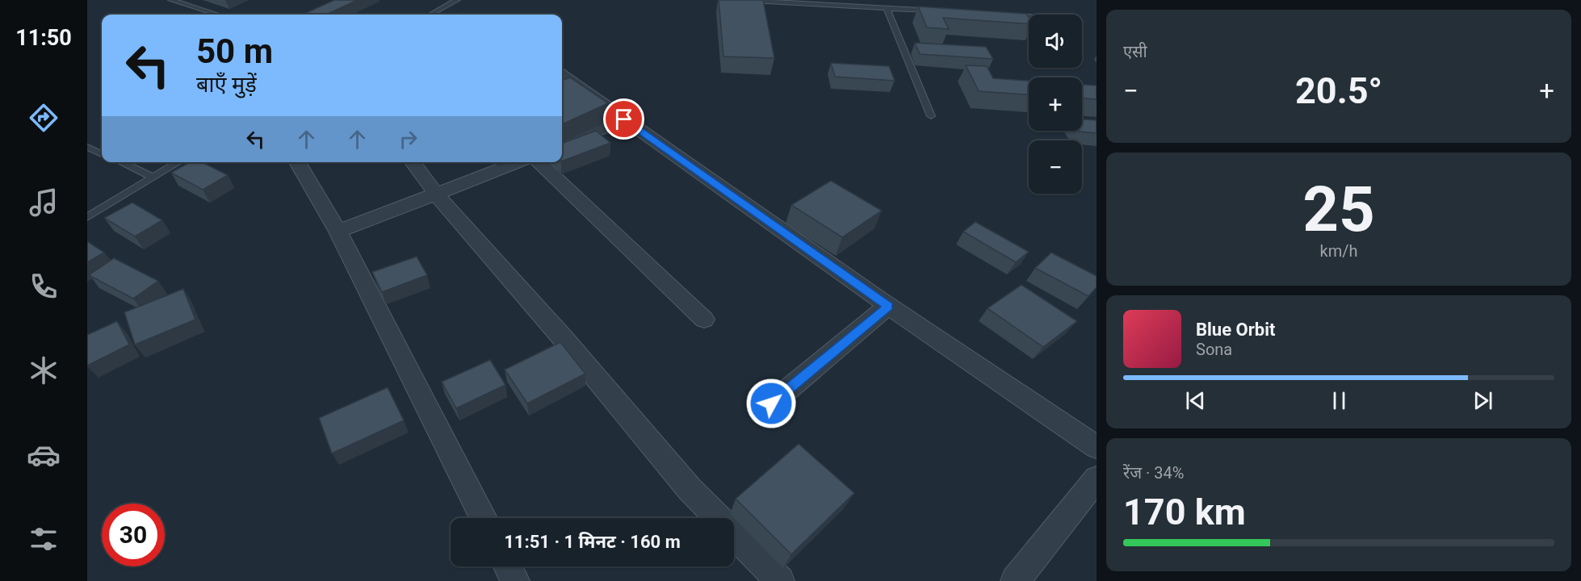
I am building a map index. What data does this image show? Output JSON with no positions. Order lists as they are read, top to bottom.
{
  "page": {
    "tabs": "11:50",
    "tile": [
      "एसी",
      ["25", "km/h"],
      ["रेंज · 34%", "170 km"]
    ],
    "map_buttons": ["+", "−"],
    "turn": ["50 m", "बाएँ मुड़ें"],
    "heat": ["−", "20.5°", "+"],
    "song": ["Blue Orbit", "Sona"],
    "limit": "30",
    "trip": "11:51 · 1 मिनट · 160 m"
  }
}
